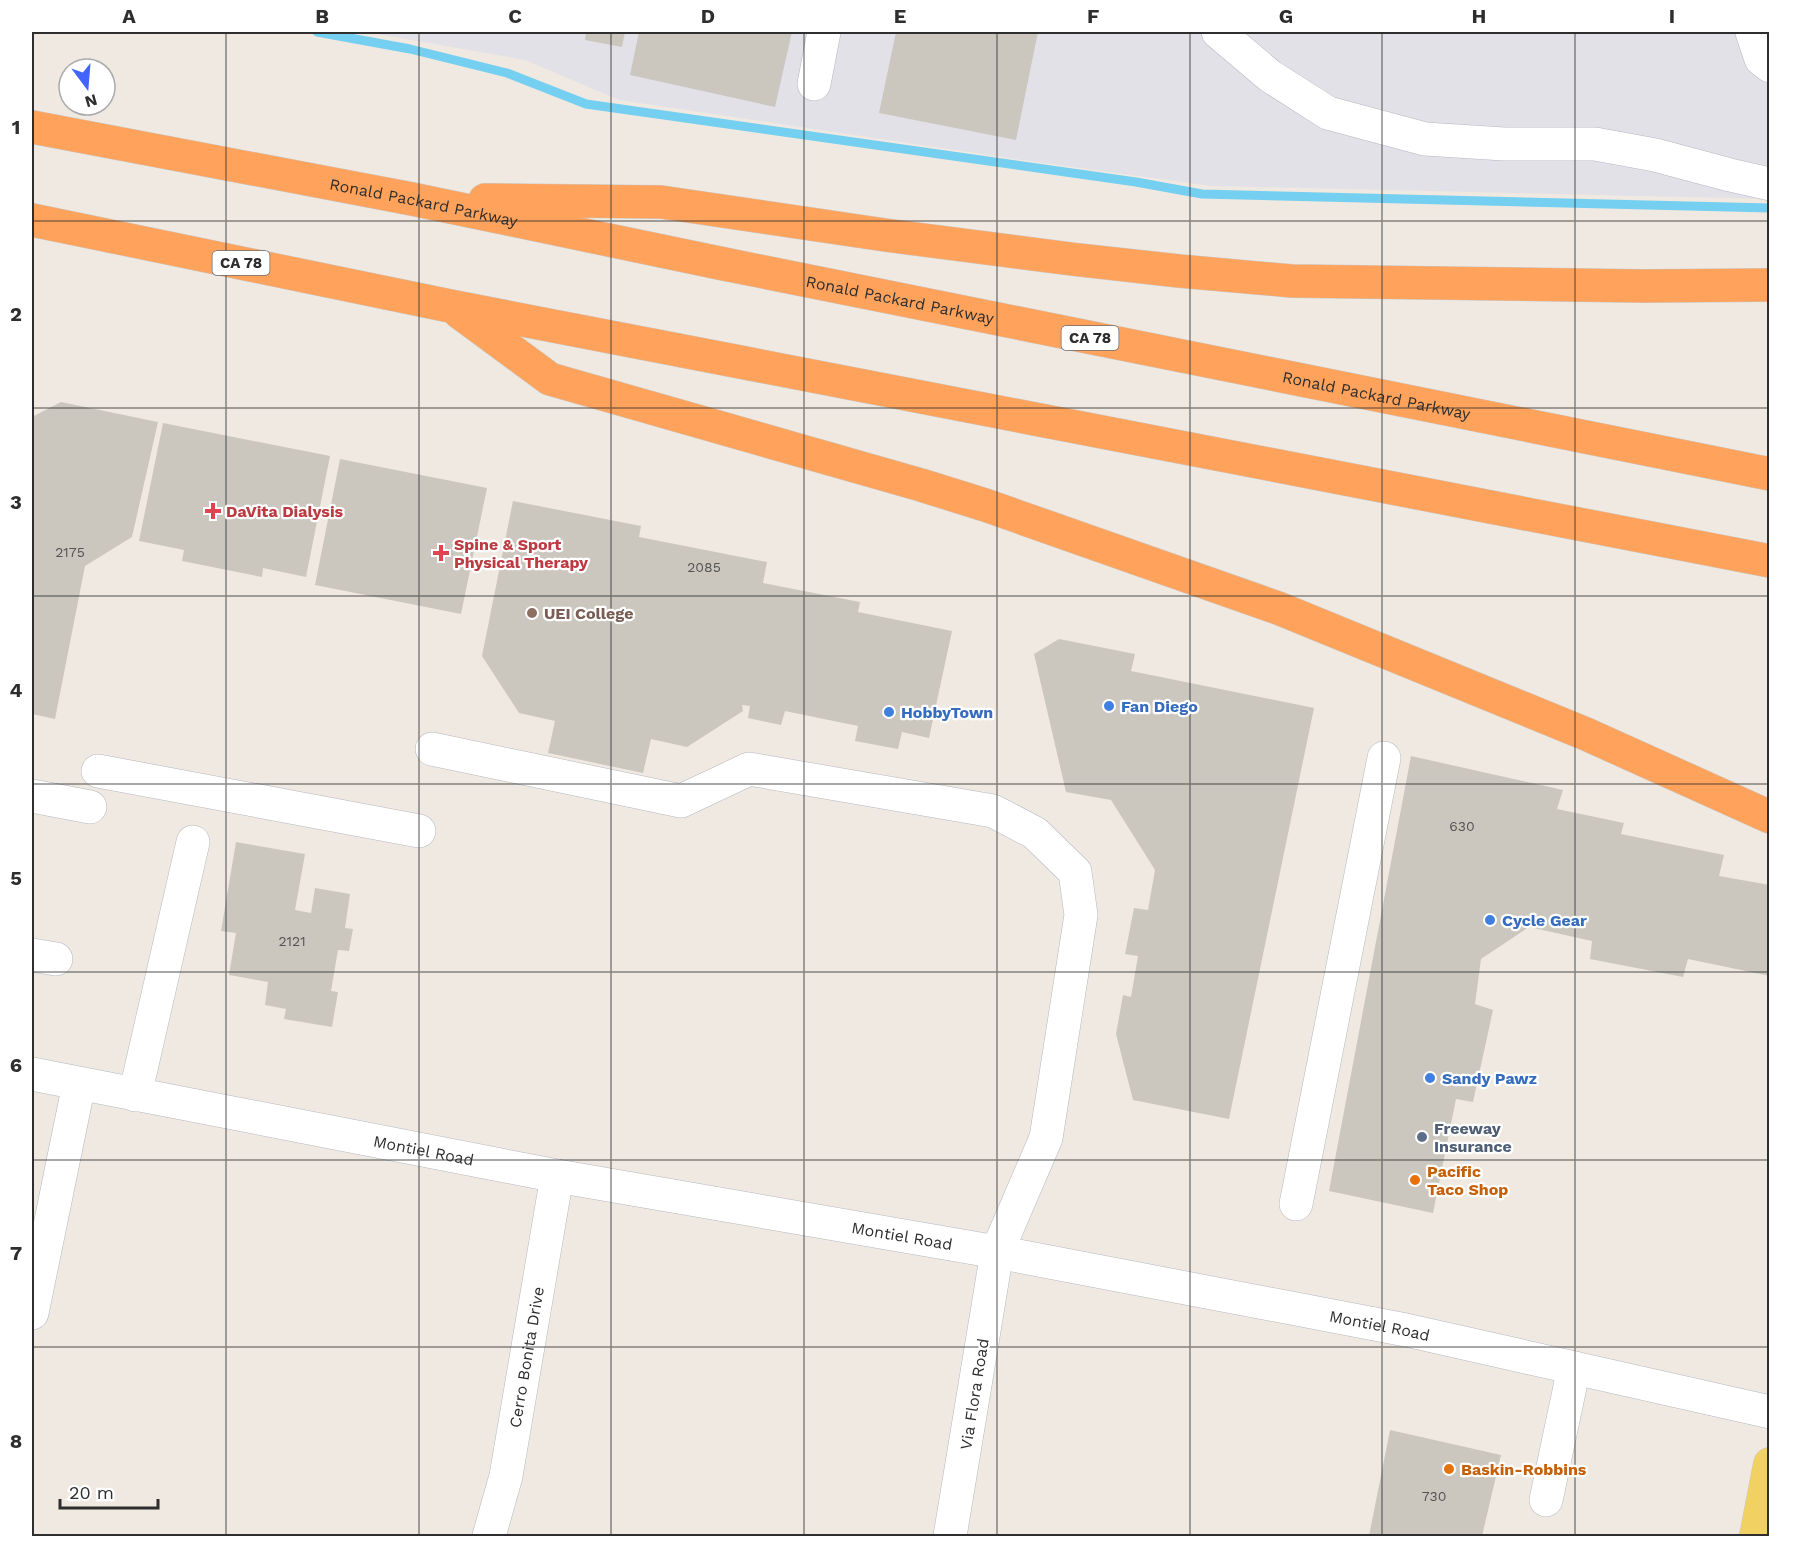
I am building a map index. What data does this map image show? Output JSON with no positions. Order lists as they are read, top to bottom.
{
  "streets": {
    "highway": ["Ronald Packard Parkway", "CA 78"],
    "street": ["Montiel Road", "Cerro Bonita Drive", "Via Flora Road"]
  },
  "crossings": [
    ["Montiel Road", "Cerro Bonita Drive"],
    ["Montiel Road", "Via Flora Road"]
  ],
  "places": {
    "health": ["DaVita Dialysis", "Spine & Sport Physical Therapy"],
    "other": [
      "UEI College",
      "Fan Diego",
      "HobbyTown",
      "Cycle Gear",
      "Sandy Pawz",
      "Freeway Insurance",
      "Pacific Taco Shop",
      "Baskin-Robbins"
    ]
  },
  "house_numbers": [
    "2175",
    "2085",
    "630",
    "2121",
    "730"
  ],
  "scale_bar": "20 m",
  "north": "bottom",
  "grid": {
    "columns": [
      "A",
      "B",
      "C",
      "D",
      "E",
      "F",
      "G",
      "H",
      "I"
    ],
    "rows": [
      "1",
      "2",
      "3",
      "4",
      "5",
      "6",
      "7",
      "8"
    ]
  }
}
